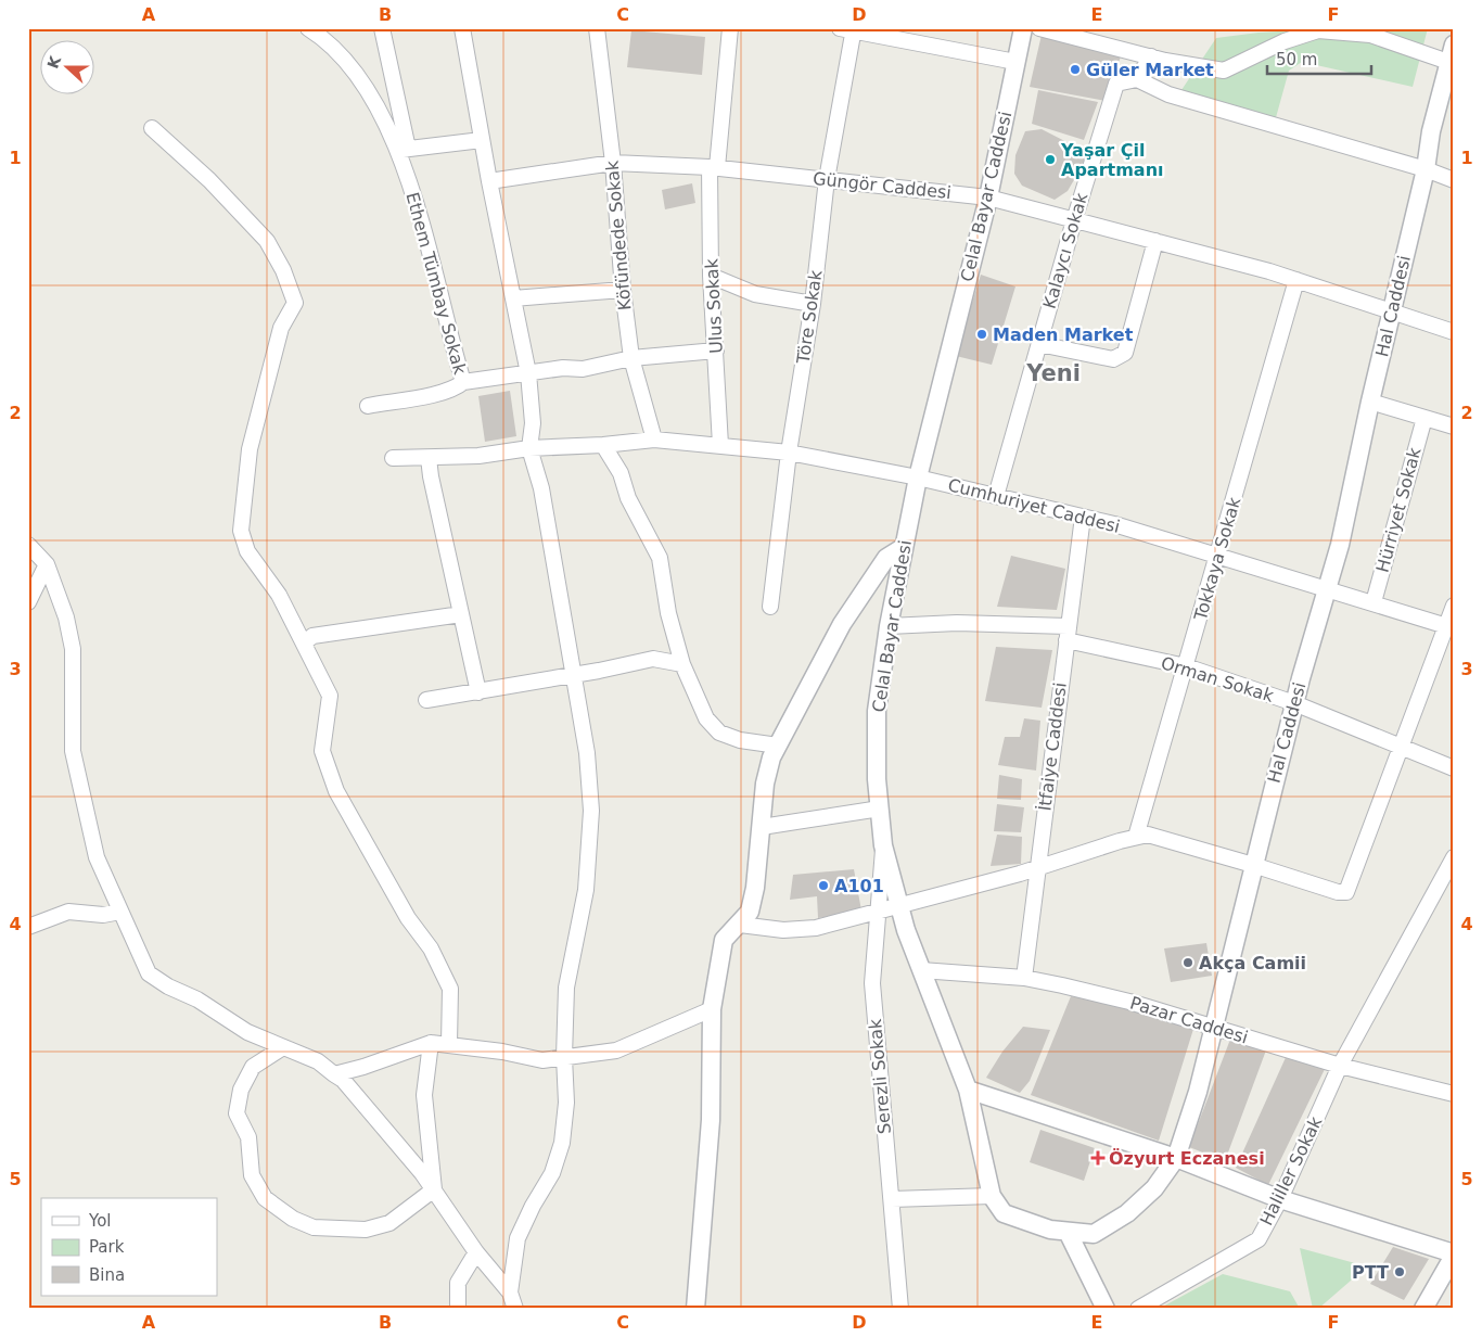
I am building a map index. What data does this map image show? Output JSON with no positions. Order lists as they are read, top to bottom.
{
  "streets": {
    "street": [
      "Güngör Caddesi",
      "Celal Bayar Caddesi",
      "Köfündede Sokak",
      "Kalaycı Sokak",
      "Ethem Tümbay Sokak",
      "Ulus Sokak",
      "Hal Caddesi",
      "Töre Sokak",
      "Cumhuriyet Caddesi",
      "Hürriyet Sokak",
      "Tokkaya Sokak",
      "Orman Sokak",
      "İtfaiye Caddesi",
      "Pazar Caddesi",
      "Serezli Sokak",
      "Haliller Sokak"
    ]
  },
  "crossings": [
    ["Güngör Caddesi", "Celal Bayar Caddesi"],
    ["Güngör Caddesi", "Köfündede Sokak"],
    ["Güngör Caddesi", "Kalaycı Sokak"],
    ["Güngör Caddesi", "Ulus Sokak"],
    ["Güngör Caddesi", "Hal Caddesi"],
    ["Güngör Caddesi", "Töre Sokak"],
    ["Güngör Caddesi", "Tokkaya Sokak"],
    ["Celal Bayar Caddesi", "Hal Caddesi"],
    ["Celal Bayar Caddesi", "Cumhuriyet Caddesi"],
    ["Celal Bayar Caddesi", "Orman Sokak"],
    ["Celal Bayar Caddesi", "Pazar Caddesi"],
    ["Celal Bayar Caddesi", "Serezli Sokak"],
    ["Köfündede Sokak", "Ethem Tümbay Sokak"],
    ["Köfündede Sokak", "Cumhuriyet Caddesi"],
    ["Kalaycı Sokak", "Cumhuriyet Caddesi"],
    ["Ethem Tümbay Sokak", "Ulus Sokak"],
    ["Ulus Sokak", "Cumhuriyet Caddesi"],
    ["Hal Caddesi", "Cumhuriyet Caddesi"],
    ["Hal Caddesi", "Orman Sokak"],
    ["Hal Caddesi", "Pazar Caddesi"],
    ["Töre Sokak", "Cumhuriyet Caddesi"],
    ["Cumhuriyet Caddesi", "Hürriyet Sokak"],
    ["Cumhuriyet Caddesi", "Tokkaya Sokak"],
    ["Cumhuriyet Caddesi", "İtfaiye Caddesi"],
    ["Tokkaya Sokak", "Orman Sokak"],
    ["Orman Sokak", "İtfaiye Caddesi"],
    ["İtfaiye Caddesi", "Pazar Caddesi"],
    ["Pazar Caddesi", "Haliller Sokak"]
  ],
  "districts": ["Yeni"],
  "places": {
    "other": [
      "Güler Market",
      "Yaşar Çil Apartmanı",
      "Maden Market",
      "A101",
      "Akça Camii",
      "PTT"
    ],
    "health": ["Özyurt Eczanesi"]
  },
  "legend": ["Yol", "Park", "Bina"],
  "scale_bar": "50 m",
  "north": "left",
  "grid": {
    "columns": [
      "A",
      "B",
      "C",
      "D",
      "E",
      "F"
    ],
    "rows": [
      "1",
      "2",
      "3",
      "4",
      "5"
    ]
  }
}
